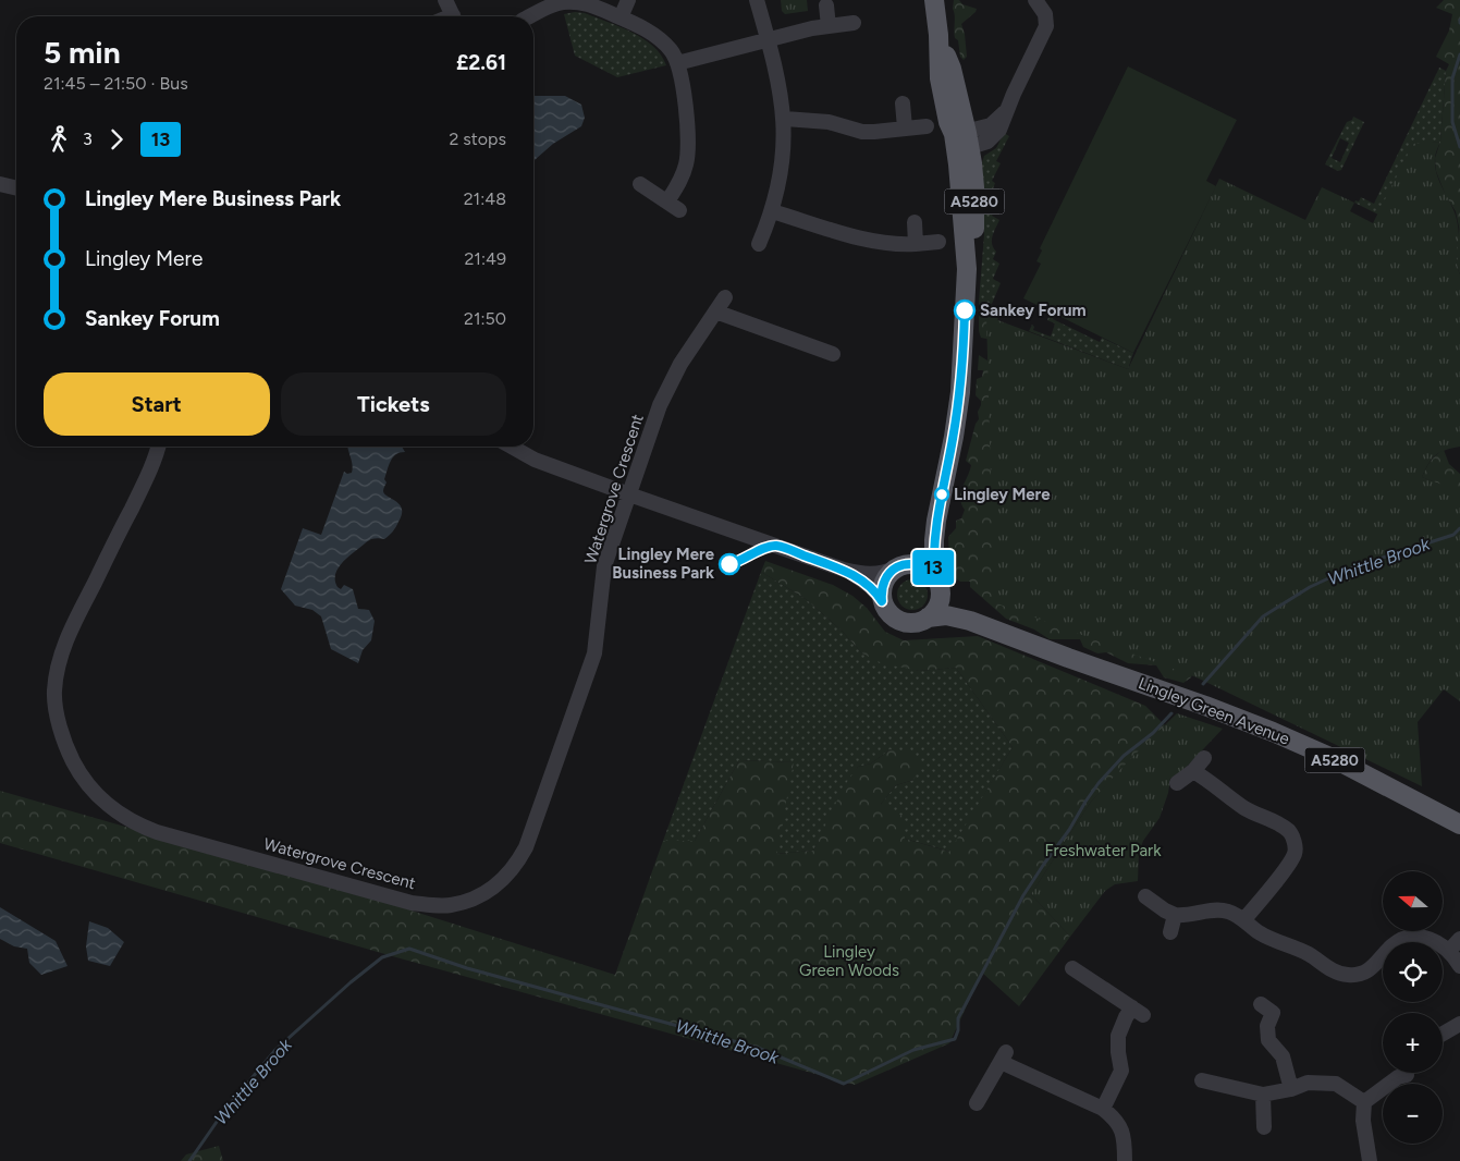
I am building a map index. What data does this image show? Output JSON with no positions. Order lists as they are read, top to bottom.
{
  "streets": {
    "main road": ["A5280", "Lingley Green Avenue"],
    "street": ["Watergrove Crescent"]
  },
  "crossings": [
    ["A5280", "Lingley Green Avenue"]
  ],
  "water": ["Whittle Brook"],
  "parks": ["Freshwater Park", "Lingley Green Woods"],
  "places": ["Sankey Forum", "Lingley Mere", "Lingley Mere Business Park"],
  "lines": ["bus line 13"],
  "north": "left",
  "page": {
    "on_map": "13",
    "heading": ["5 min", "21:45 – 21:50 · Bus", "£2.61"],
    "legs": ["3", "13", "2 stops"],
    "list": [
      {
        "name": "Lingley Mere Business Park",
        "value": "21:48"
      },
      {
        "name": "Lingley Mere",
        "value": "21:49"
      },
      {
        "name": "Sankey Forum",
        "value": "21:50"
      }
    ],
    "buttons": ["Start", "Tickets"],
    "map_buttons": ["+", "−"]
  }
}
